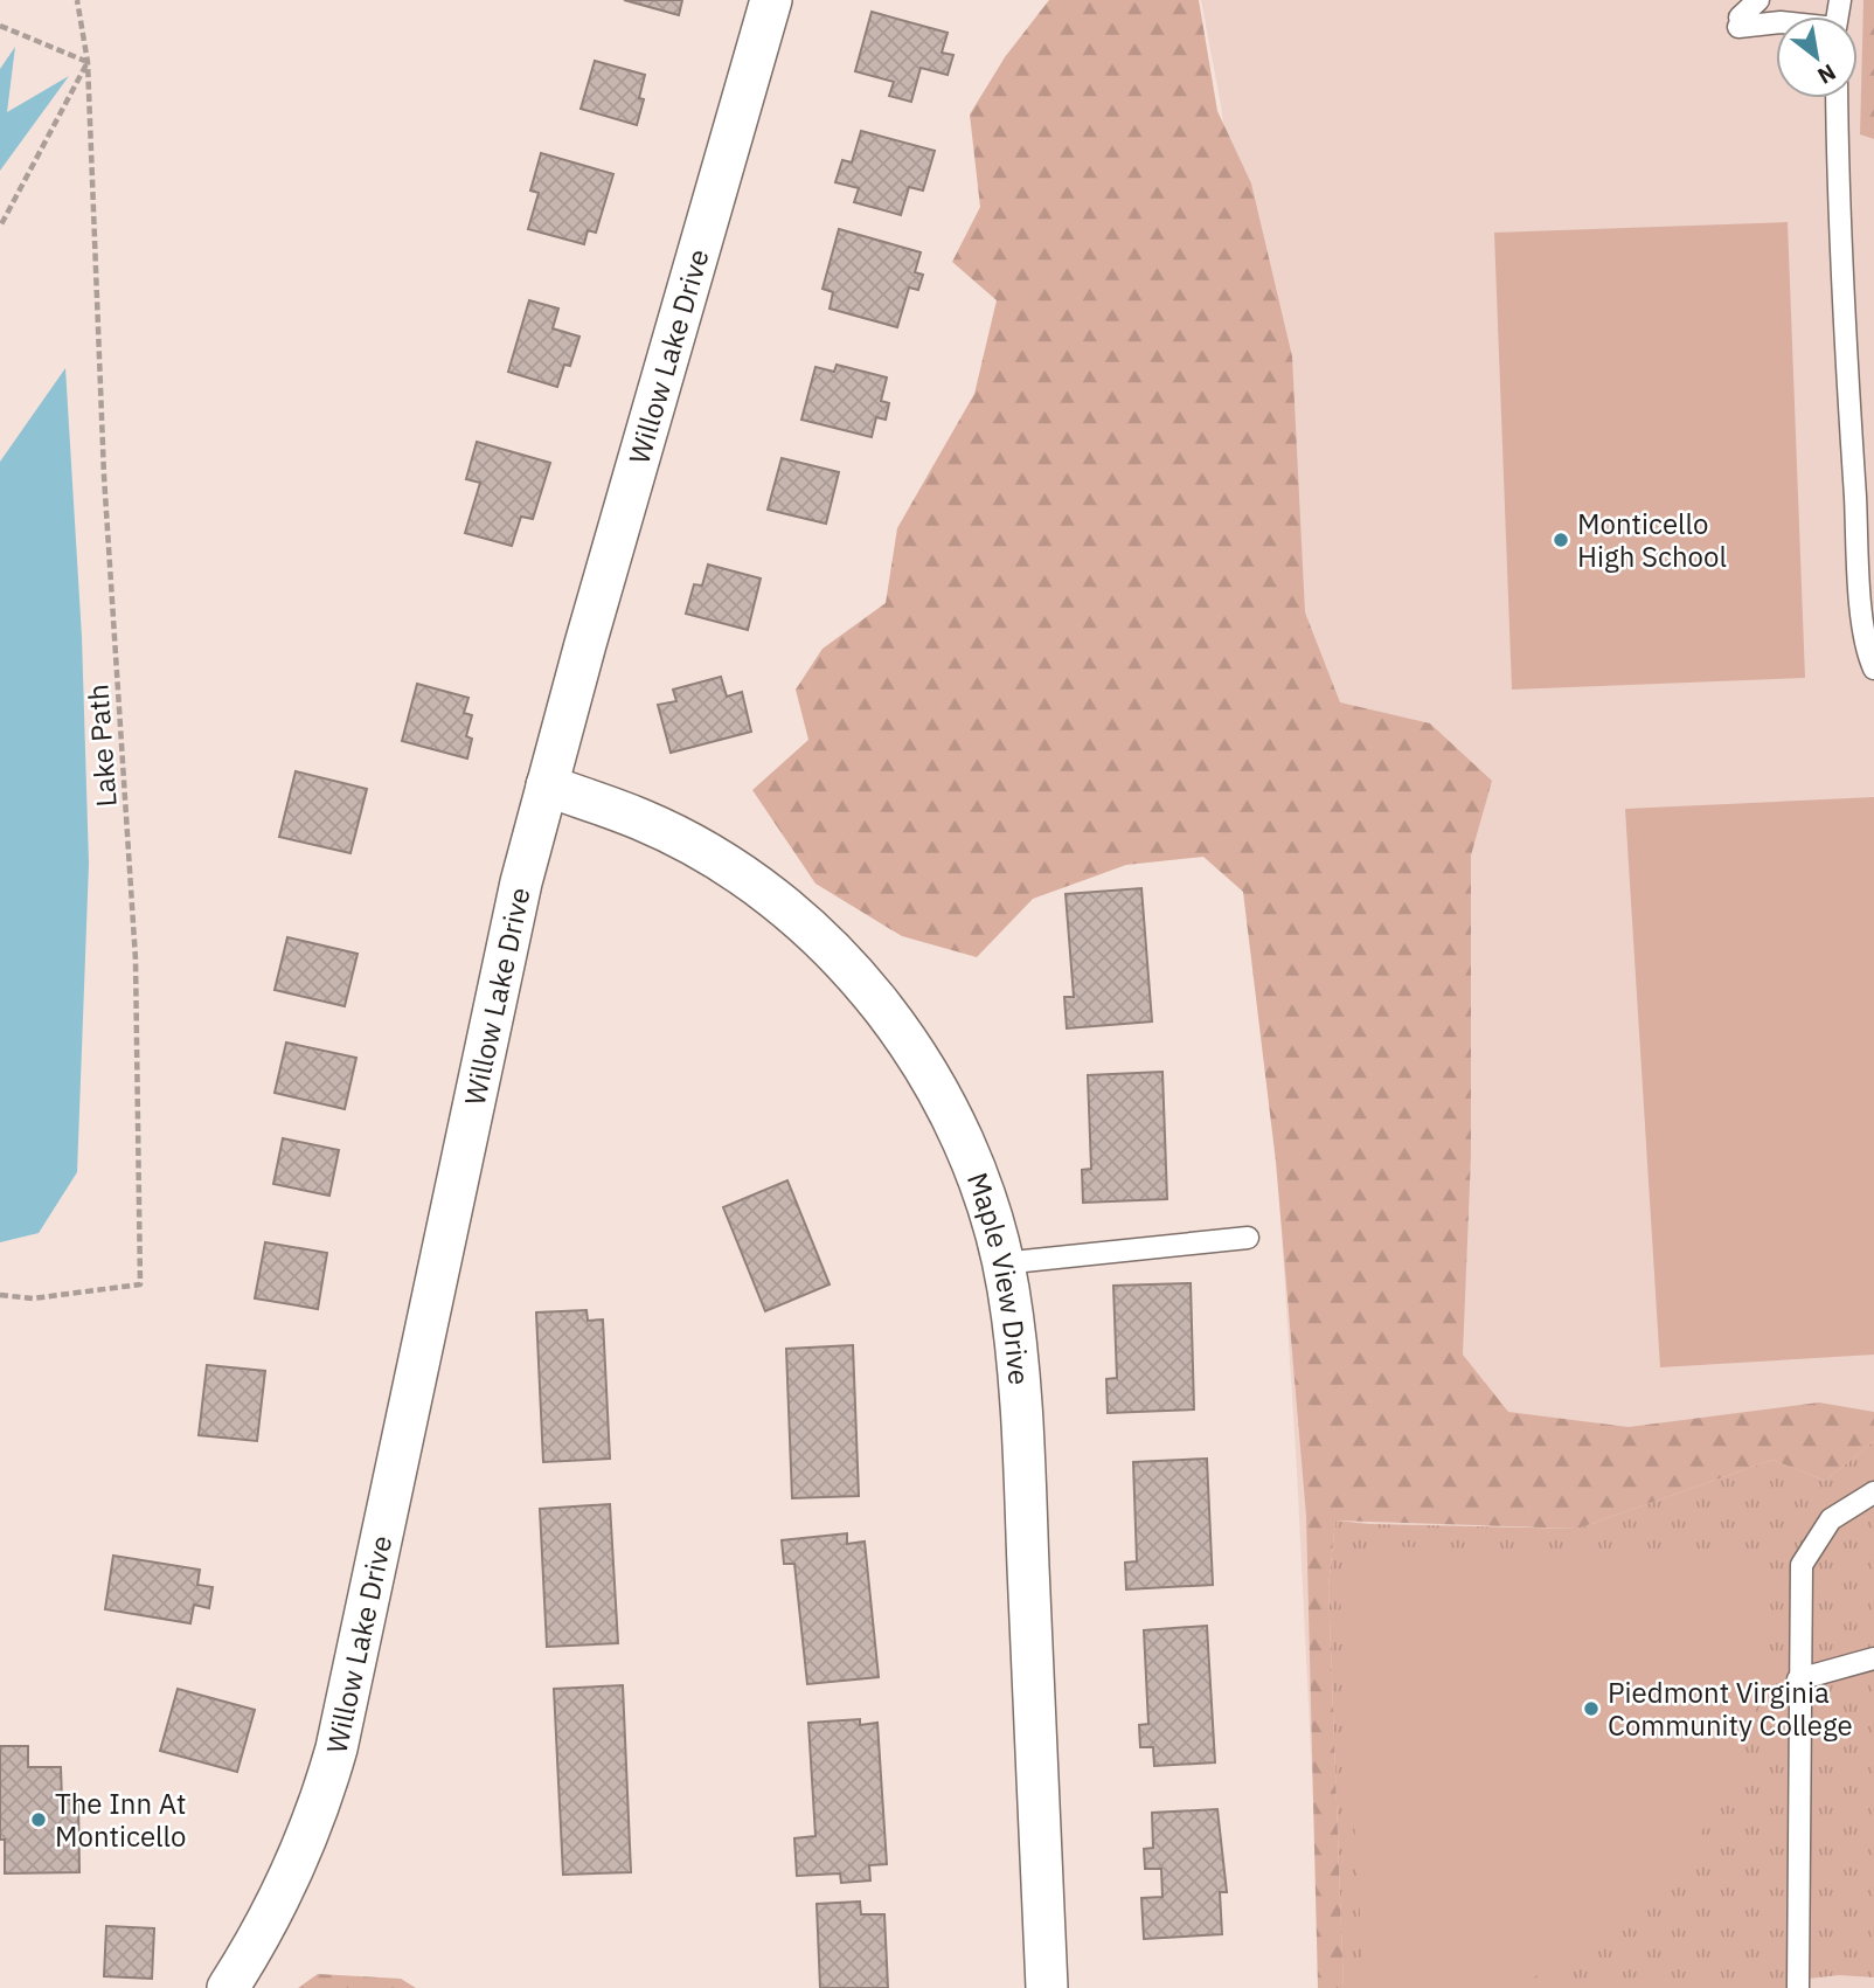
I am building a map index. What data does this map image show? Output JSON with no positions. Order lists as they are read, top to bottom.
{
  "streets": {
    "street": ["Willow Lake Drive", "Maple View Drive"],
    "path": ["Lake Path"]
  },
  "crossings": [
    ["Willow Lake Drive", "Maple View Drive"]
  ],
  "places": ["Monticello High School", "Piedmont Virginia Community College", "The Inn At Monticello"],
  "north": "bottom right"
}
